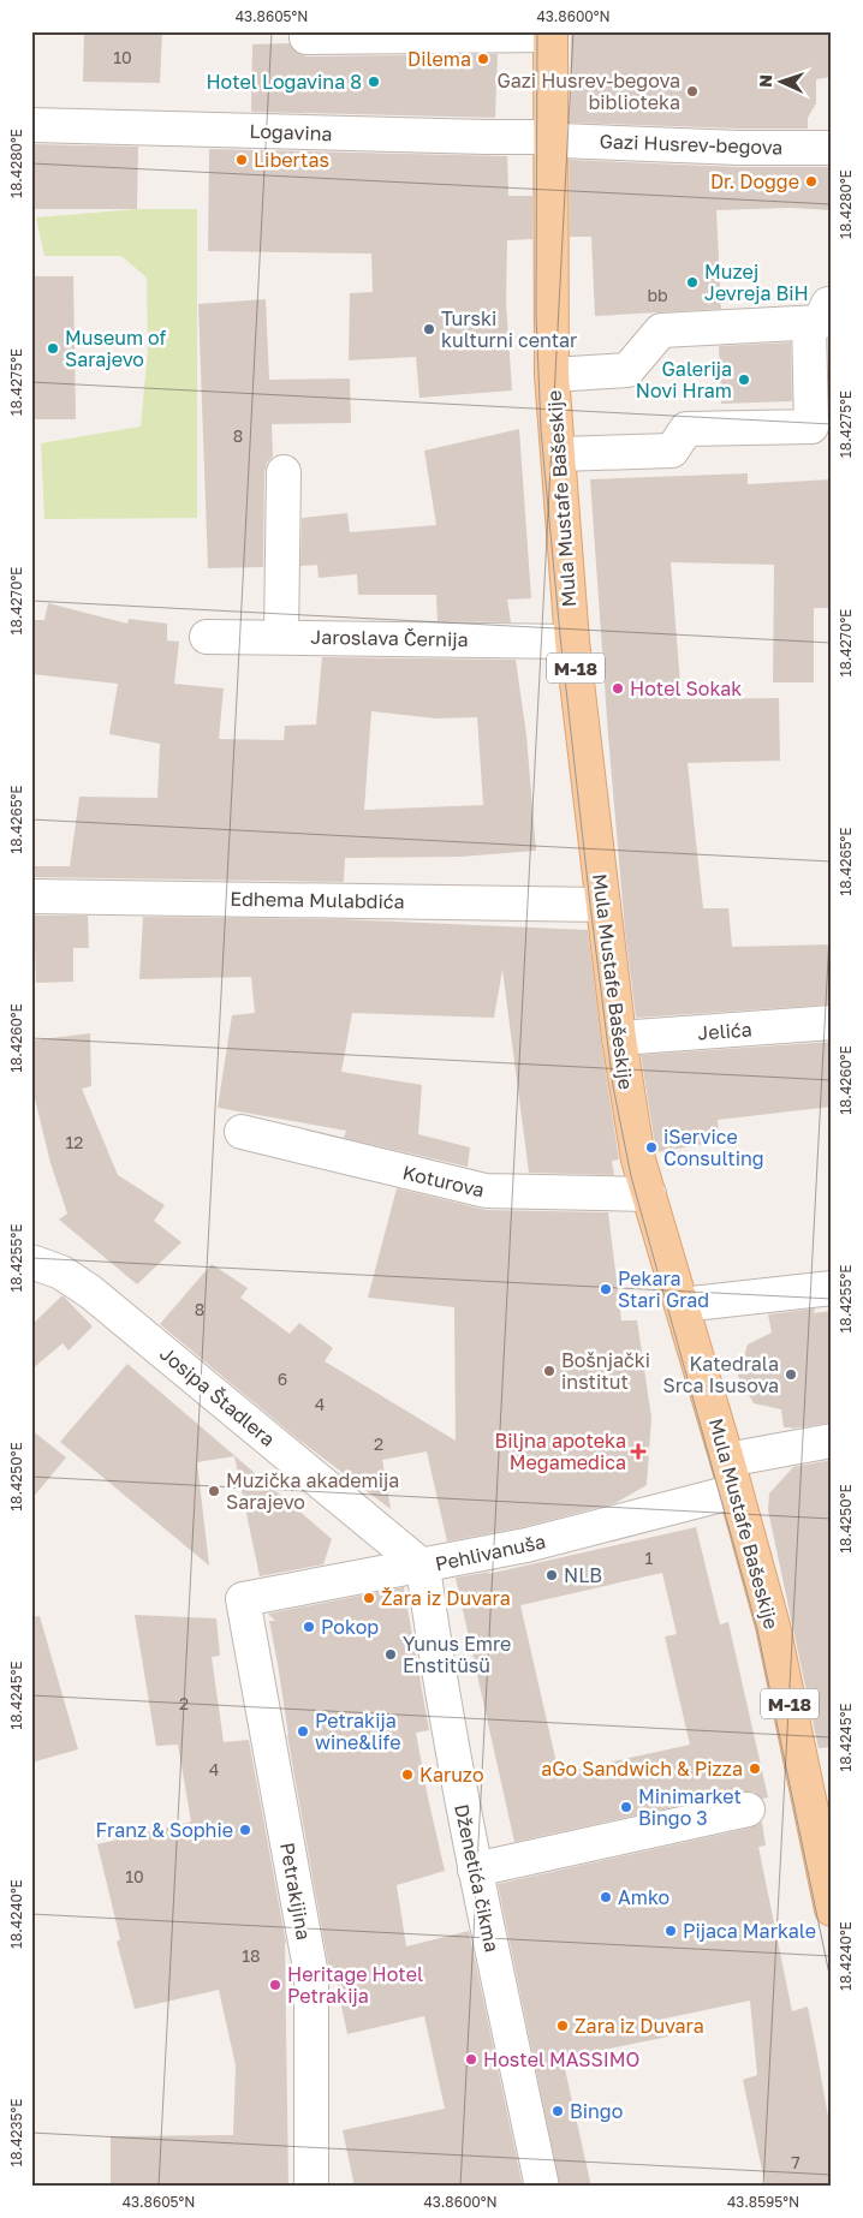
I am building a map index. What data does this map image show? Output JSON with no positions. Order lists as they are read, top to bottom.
{
  "streets": {
    "main road": ["Mula Mustafe Bašeskije", "M-18"],
    "street": [
      "Logavina",
      "Gazi Husrev-begova",
      "Jaroslava Černija",
      "Edhema Mulabdića",
      "Jelića",
      "Koturova",
      "Josipa Štadlera",
      "Pehlivanuša",
      "Dženetića čikma",
      "Petrakijina"
    ]
  },
  "crossings": [
    ["Logavina", "Gazi Husrev-begova"],
    ["Logavina", "Mula Mustafe Bašeskije"],
    ["Gazi Husrev-begova", "Mula Mustafe Bašeskije"],
    ["Mula Mustafe Bašeskije", "Jaroslava Černija"],
    ["Mula Mustafe Bašeskije", "Edhema Mulabdića"],
    ["Mula Mustafe Bašeskije", "Jelića"],
    ["Mula Mustafe Bašeskije", "Koturova"],
    ["Mula Mustafe Bašeskije", "Pehlivanuša"],
    ["Josipa Štadlera", "Pehlivanuša"],
    ["Josipa Štadlera", "Dženetića čikma"],
    ["Pehlivanuša", "Dženetića čikma"],
    ["Pehlivanuša", "Petrakijina"]
  ],
  "places": {
    "other": [
      "Dilema",
      "Hotel Logavina 8",
      "Gazi Husrev-begova biblioteka",
      "Libertas",
      "Dr. Dogge",
      "Muzej Jevreja BiH",
      "Turski kulturni centar",
      "Museum of Sarajevo",
      "Galerija Novi Hram",
      "Hotel Sokak",
      "iService Consulting",
      "Pekara Stari Grad",
      "Bošnjački institut",
      "Katedrala Srca Isusova",
      "Muzička akademija Sarajevo",
      "NLB",
      "Žara iz Duvara",
      "Pokop",
      "Yunus Emre Enstitüsü",
      "Petrakija wine&life",
      "aGo Sandwich & Pizza",
      "Karuzo",
      "Minimarket Bingo 3",
      "Franz & Sophie",
      "Amko",
      "Pijaca Markale",
      "Heritage Hotel Petrakija",
      "Zara iz Duvara",
      "Hostel MASSIMO",
      "Bingo"
    ],
    "health": ["Biljna apoteka Megamedica"]
  },
  "house_numbers": [
    "10",
    "bb",
    "8",
    "12",
    "8",
    "6",
    "4",
    "2",
    "1",
    "2",
    "4",
    "10",
    "18",
    "7"
  ],
  "north": "left",
  "coordinates": [
    "43.8605°N",
    "43.8600°N",
    "18.4280°E",
    "18.4275°E",
    "18.4270°E",
    "18.4265°E",
    "18.4260°E",
    "18.4255°E",
    "18.4250°E",
    "18.4245°E",
    "18.4240°E",
    "18.4235°E",
    "43.8595°N"
  ]
}
